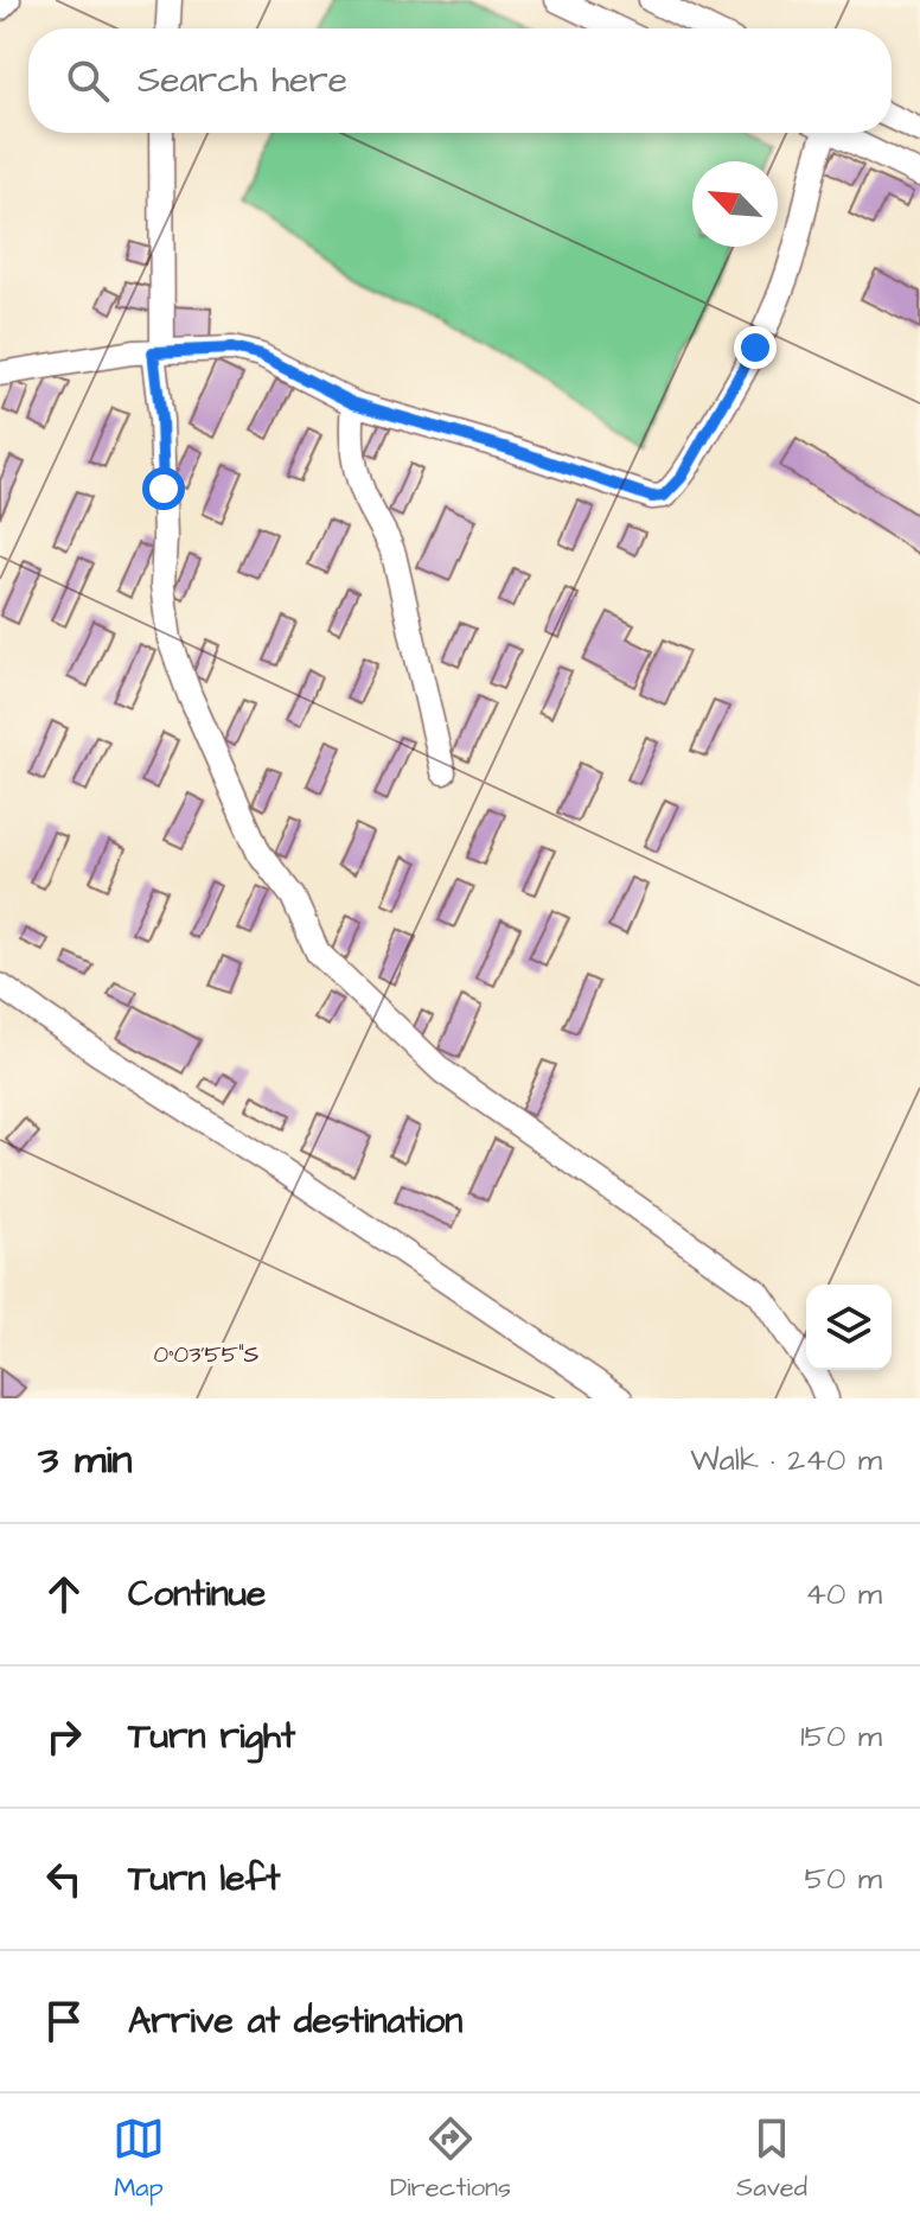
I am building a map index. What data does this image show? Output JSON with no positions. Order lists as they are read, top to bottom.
{
  "north": "top left",
  "page": {
    "search": "Search here",
    "heading": ["3 min", "Walk · 240 m"],
    "list": [
      ["Continue", "40 m"],
      ["Turn right", "150 m"],
      ["Turn left", "50 m"],
      "Arrive at destination"
    ],
    "nav": ["Map", "Directions", "Saved"]
  },
  "coordinates": ["0°03'55\"S"]
}
